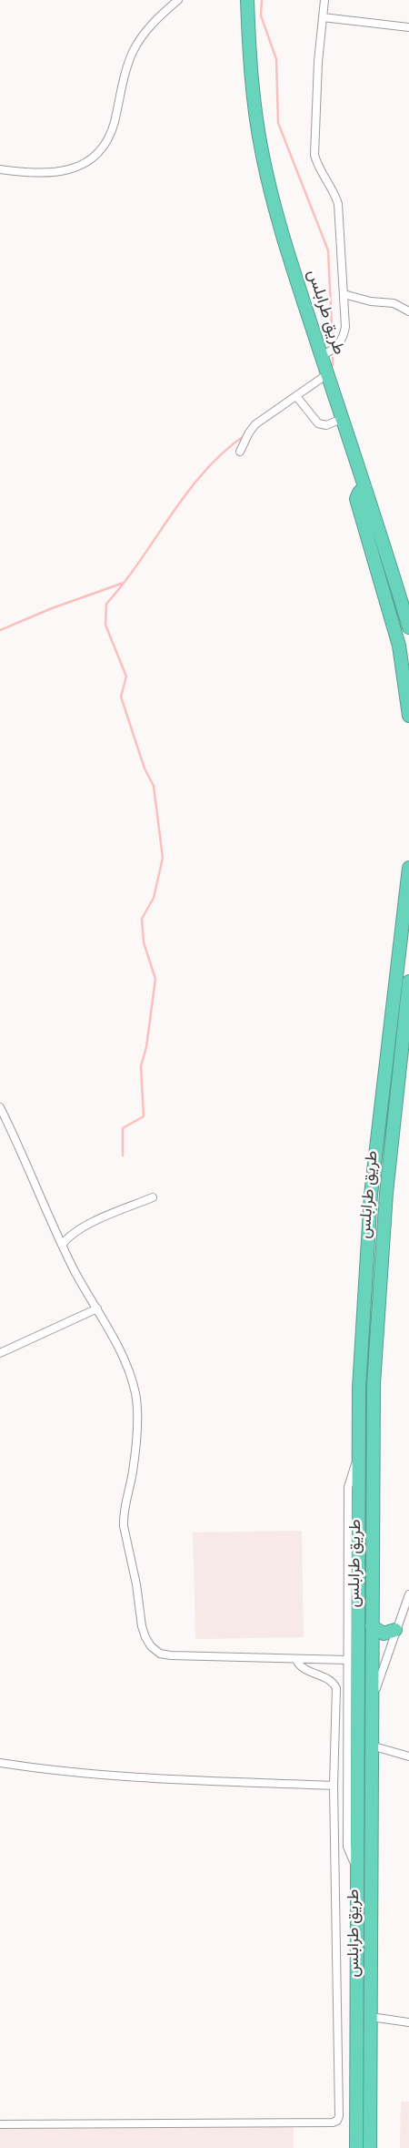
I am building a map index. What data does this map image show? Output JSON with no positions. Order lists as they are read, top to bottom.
{
  "streets": {
    "highway": ["طريق طرابلس"]
  }
}
